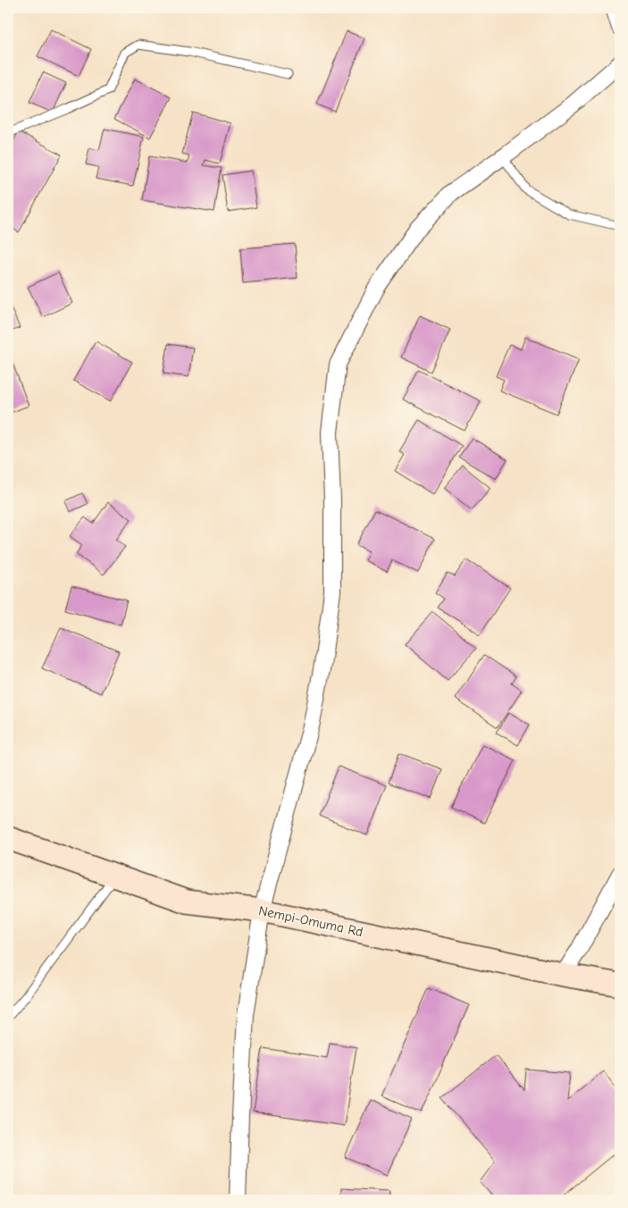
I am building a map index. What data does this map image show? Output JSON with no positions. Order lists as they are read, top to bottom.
{
  "streets": {
    "street": ["Nempi-Omuma Rd"]
  }
}
